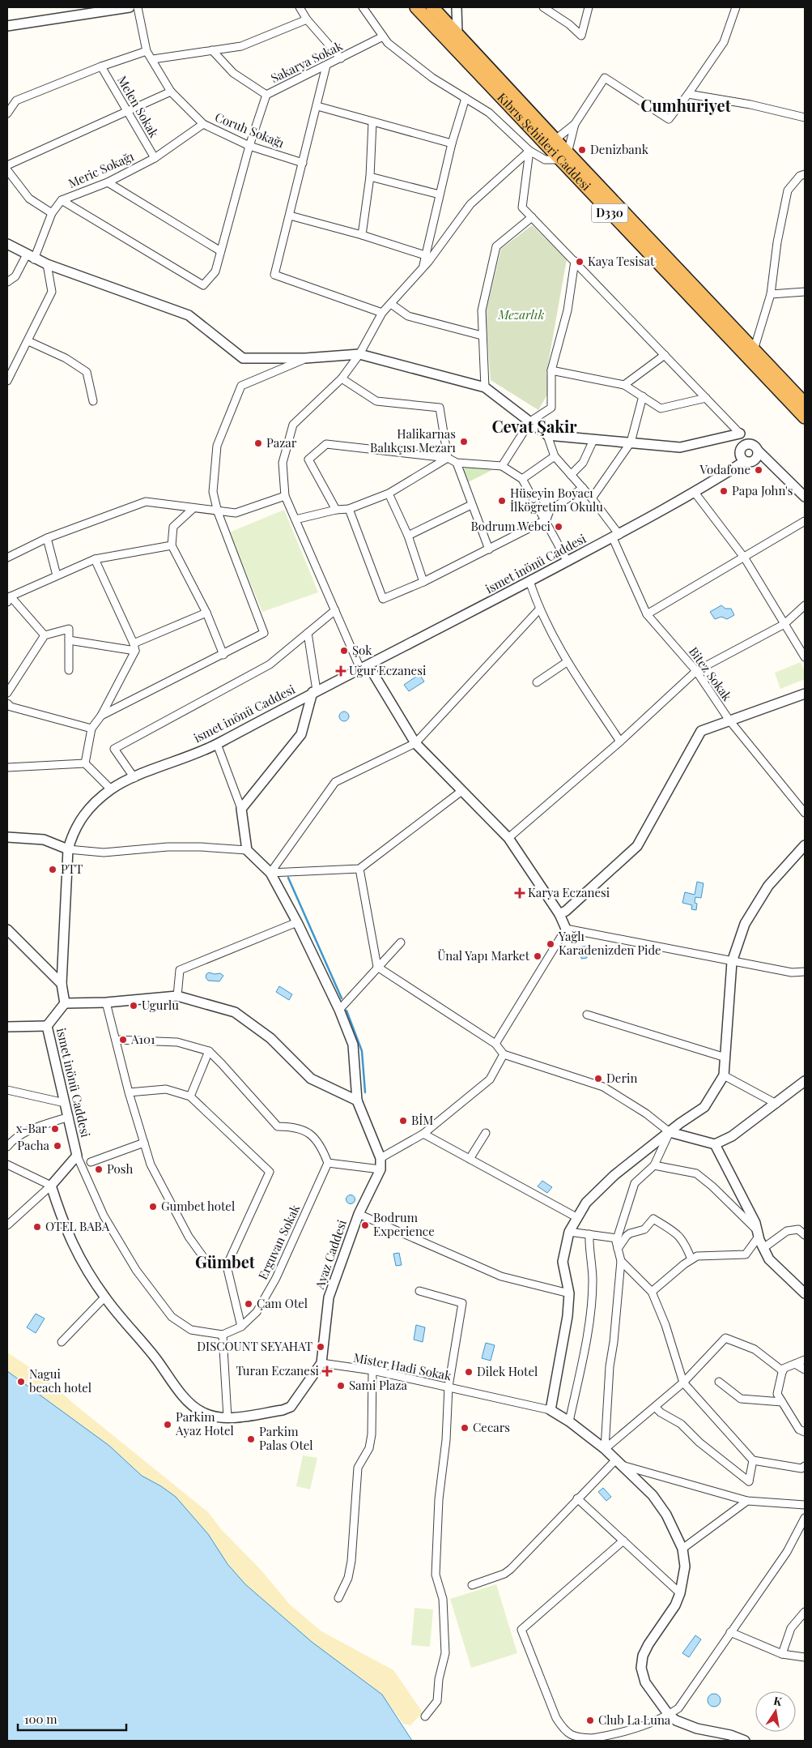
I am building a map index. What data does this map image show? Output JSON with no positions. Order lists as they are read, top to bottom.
{
  "streets": {
    "highway": ["Kıbrıs Şehitleri Caddesi", "D330"],
    "street": [
      "Sakarya Sokak",
      "Melen Sokak",
      "Coruh Sokağı",
      "Meric Sokağı",
      "ismet inönü Caddesi",
      "Bitez Sokak",
      "Erguvan Sokak",
      "Ayaz Caddesi",
      "Mister Hadi Sokak"
    ]
  },
  "crossings": [
    ["Sakarya Sokak", "Coruh Sokağı"],
    ["Sakarya Sokak", "Meric Sokağı"],
    ["Melen Sokak", "Meric Sokağı"],
    ["Coruh Sokağı", "Meric Sokağı"],
    ["ismet inönü Caddesi", "Bitez Sokak"],
    ["ismet inönü Caddesi", "Ayaz Caddesi"],
    ["Ayaz Caddesi", "Mister Hadi Sokak"]
  ],
  "districts": ["Cumhuriyet", "Cevat Şakir", "Gümbet"],
  "parks": ["Mezarlık"],
  "places": {
    "other": [
      "Denizbank",
      "Kaya Tesisat",
      "Halikarnas Balıkçısı Mezarı",
      "Pazar",
      "Vodafone",
      "Papa John's",
      "Hüseyin Boyacı İlköğretim Okulu",
      "Bodrum Webci",
      "Şok",
      "PTT",
      "Yağlı Karadenizden Pide",
      "Ünal Yapı Market",
      "Ugurlu",
      "A101",
      "Derin",
      "BİM",
      "x-Bar",
      "Pacha",
      "Posh",
      "Gumbet hotel",
      "Bodrum Experience",
      "OTEL BABA",
      "Çam Otel",
      "DISCOUNT SEYAHAT",
      "Dilek Hotel",
      "Nagui beach hotel",
      "Sami Plaza",
      "Parkim Ayaz Hotel",
      "Cecars",
      "Parkim Palas Otel",
      "Club La Luna"
    ],
    "health": ["Uğur Eczanesi", "Karya Eczanesi", "Turan Eczanesi"]
  },
  "scale_bar": "100 m",
  "north": "top"
}
